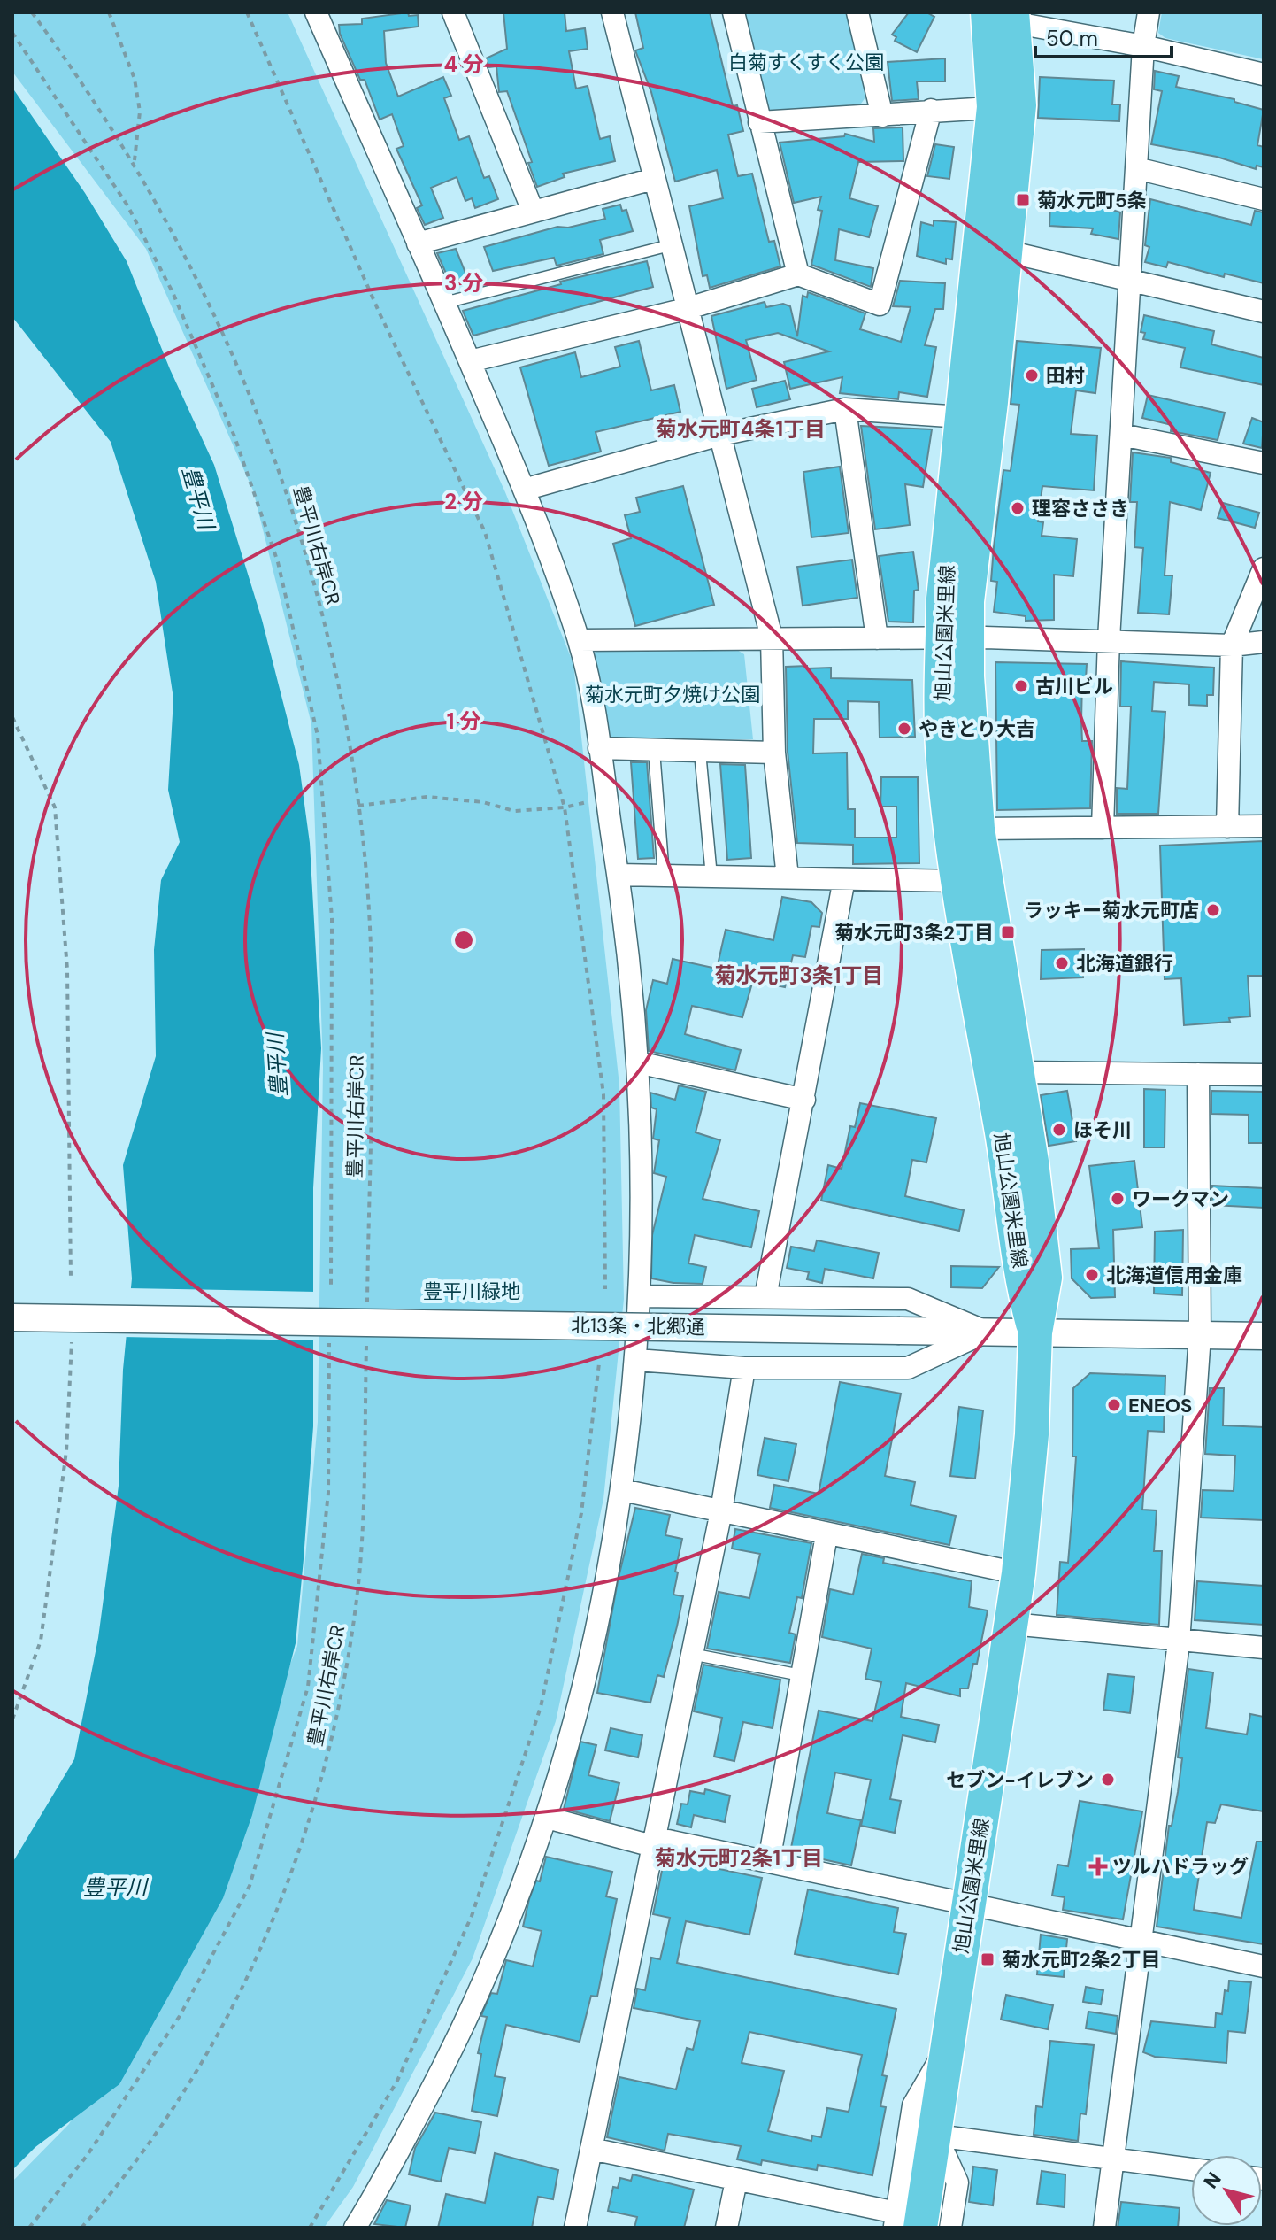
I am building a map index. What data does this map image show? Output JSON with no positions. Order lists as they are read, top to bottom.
{
  "streets": {
    "main road": ["旭山公園米里線"],
    "street": ["北13条・北郷通"],
    "path": ["豊平川右岸CR"]
  },
  "crossings": [
    ["旭山公園米里線", "北13条・北郷通"]
  ],
  "districts": ["菊水元町4条1丁目", "菊水元町3条1丁目", "菊水元町2条1丁目"],
  "water": ["豊平川"],
  "parks": ["白菊すくすく公園", "菊水元町夕焼け公園", "豊平川緑地"],
  "places": {
    "transit": ["菊水元町5条", "菊水元町3条2丁目", "菊水元町2条2丁目"],
    "other": [
      "田村",
      "理容ささき",
      "古川ビル",
      "やきとり大吉",
      "ラッキー菊水元町店",
      "北海道銀行",
      "ほそ川",
      "ワークマン",
      "北海道信用金庫",
      "ENEOS",
      "セブン-イレブン"
    ],
    "health": ["ツルハドラッグ"]
  },
  "scale_bar": "50 m",
  "north": "top left",
  "rings": [
    "4 分",
    "3 分",
    "2 分",
    "1 分"
  ]
}
